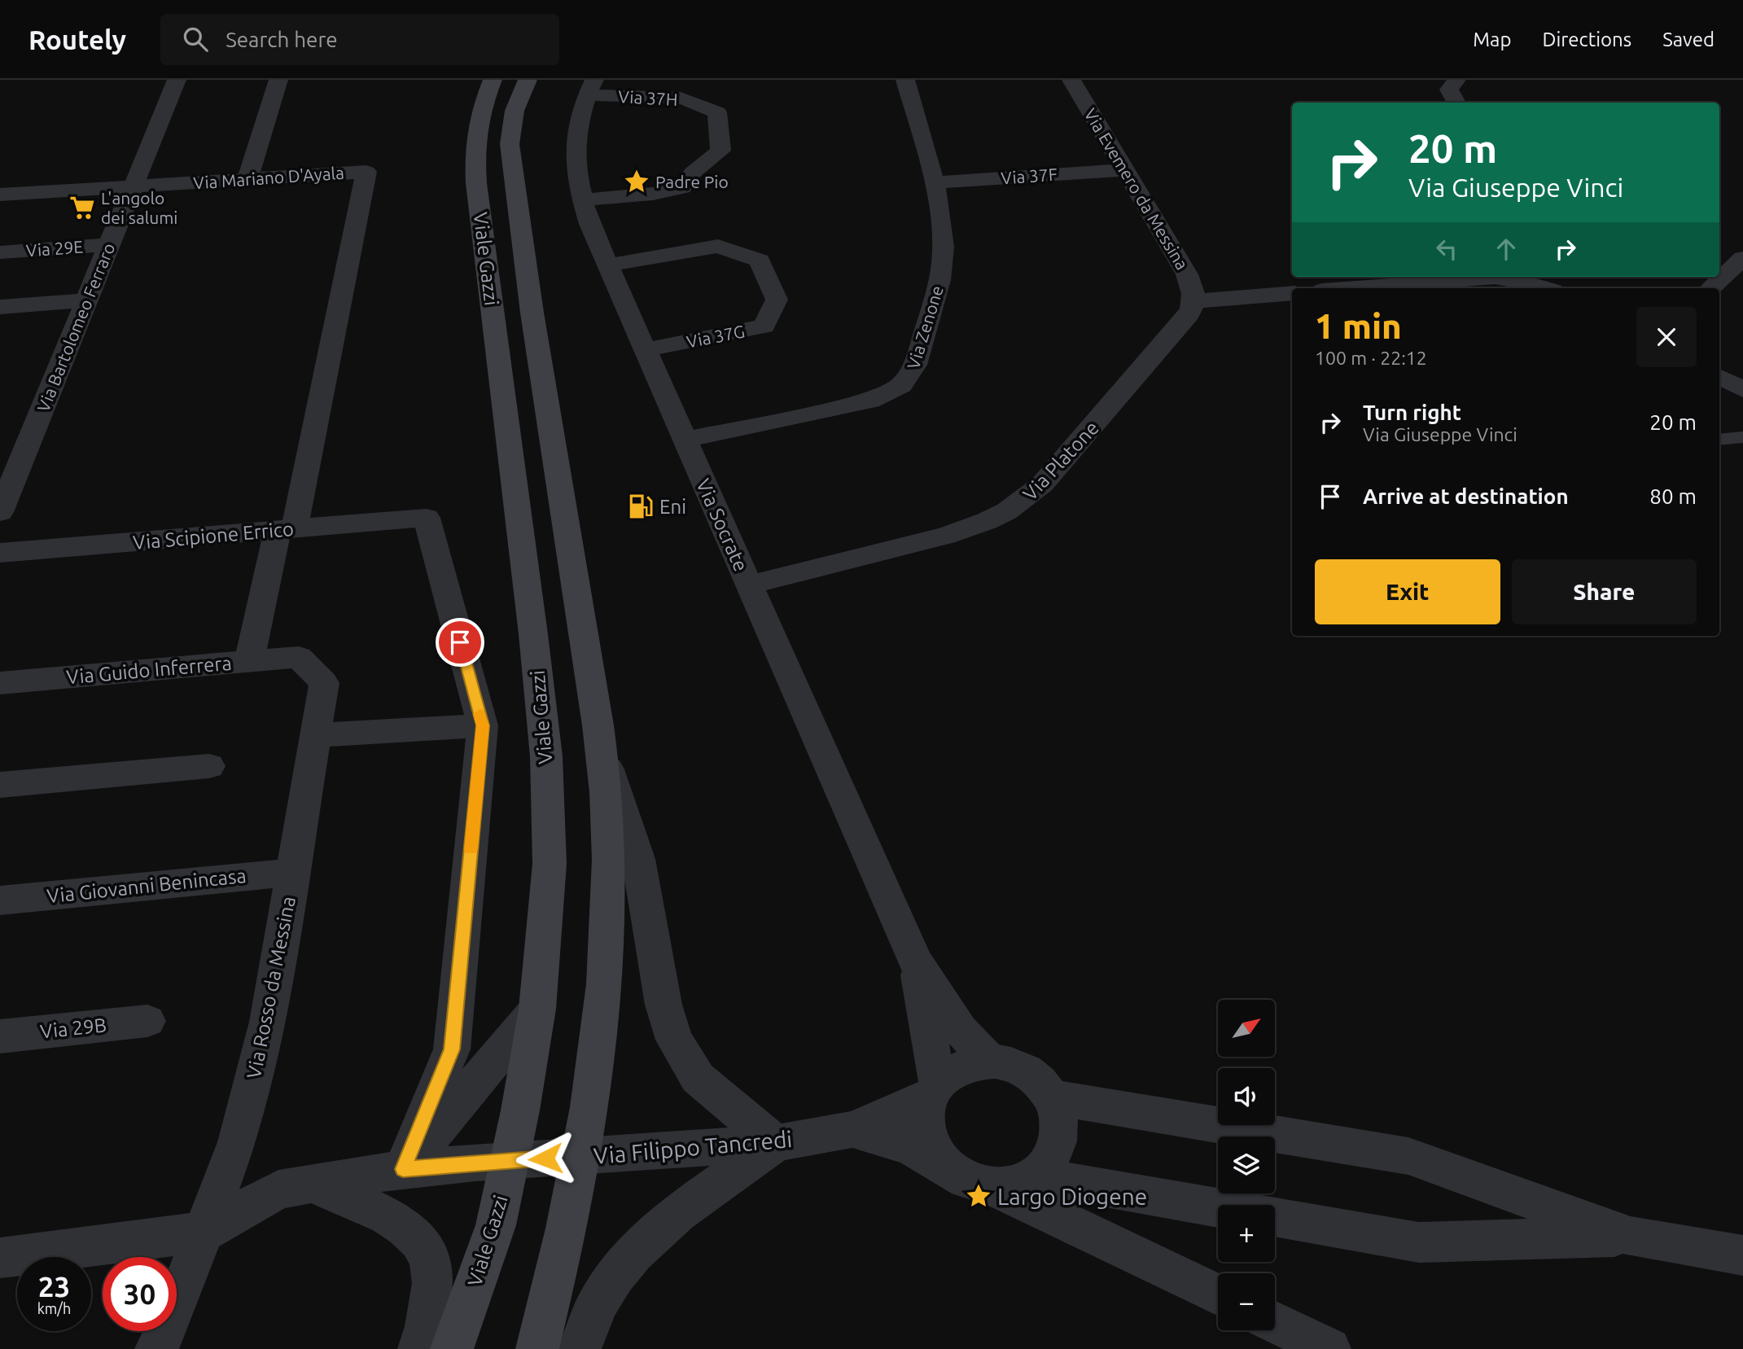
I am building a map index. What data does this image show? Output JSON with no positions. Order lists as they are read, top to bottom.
{
  "streets": {
    "main road": ["Viale Gazzi"],
    "street": [
      "Via 37H",
      "Via 37F",
      "Via Mariano D'Ayala",
      "Via Evemero da Messina",
      "Via 29E",
      "Via Bartolomeo Ferraro",
      "Via Zenone",
      "Via 37G",
      "Via Platone",
      "Via Socrate",
      "Via Scipione Errico",
      "Via Guido Inferrera",
      "Via Giovanni Benincasa",
      "Via Rosso da Messina",
      "Via 29B",
      "Via Filippo Tancredi"
    ]
  },
  "crossings": [
    ["Via 37H", "Via Socrate"],
    ["Via 37F", "Via Evemero da Messina"],
    ["Via 37F", "Via Zenone"],
    ["Via Mariano D'Ayala", "Via Bartolomeo Ferraro"],
    ["Via Mariano D'Ayala", "Via Scipione Errico"],
    ["Via Evemero da Messina", "Via Platone"],
    ["Via 29E", "Via Bartolomeo Ferraro"],
    ["Viale Gazzi", "Via Filippo Tancredi"],
    ["Via Zenone", "Via Socrate"],
    ["Via 37G", "Via Socrate"],
    ["Via Platone", "Via Socrate"],
    ["Via Guido Inferrera", "Via Rosso da Messina"],
    ["Via Giovanni Benincasa", "Via Rosso da Messina"],
    ["Via Rosso da Messina", "Via Filippo Tancredi"]
  ],
  "places": {
    "place": ["Padre Pio", "Largo Diogene"],
    "supermarket": ["L'angolo dei salumi"],
    "fuel station": ["Eni"]
  },
  "north": "top right",
  "page": {
    "header": "Routely",
    "search": "Search here",
    "nav": ["Map", "Directions", "Saved"],
    "turn": ["20 m", "Via Giuseppe Vinci"],
    "heading": ["1 min", "100 m · 22:12"],
    "list": [
      {
        "name": "Turn right",
        "note": "Via Giuseppe Vinci",
        "value": "20 m"
      },
      {
        "name": "Arrive at destination",
        "value": "80 m"
      }
    ],
    "buttons": ["Exit", "Share"],
    "map_buttons": ["+", "−"],
    "speed": "23 km/h",
    "limit": "30"
  }
}
